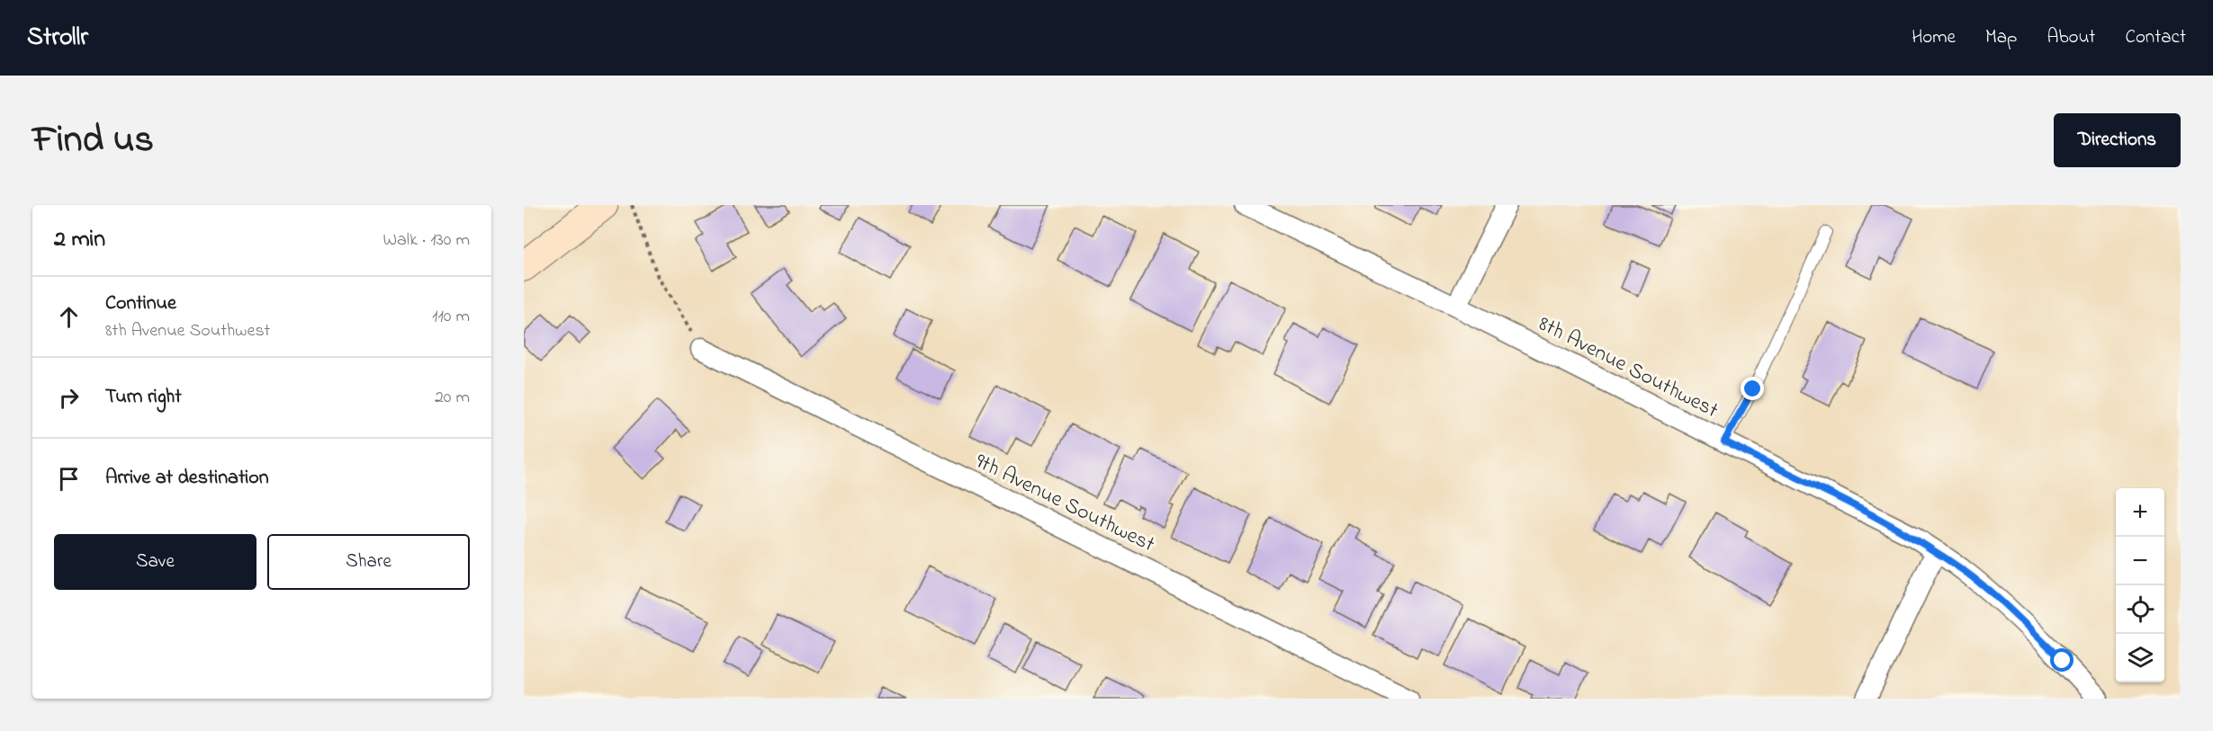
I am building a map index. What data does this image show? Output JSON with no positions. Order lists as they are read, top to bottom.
{
  "streets": {
    "street": ["8th Avenue Southwest", "9th Avenue Southwest"]
  },
  "page": {
    "header": "Strollr",
    "nav": [
      "Home",
      "Map",
      "About",
      "Contact"
    ],
    "title": "Find us",
    "buttons": [
      "Directions",
      ["Save", "Share"]
    ],
    "heading": ["2 min", "Walk · 130 m"],
    "list": [
      ["Continue", "8th Avenue Southwest", "110 m"],
      ["Turn right", "20 m"],
      "Arrive at destination"
    ],
    "map_buttons": ["+", "−"]
  }
}
